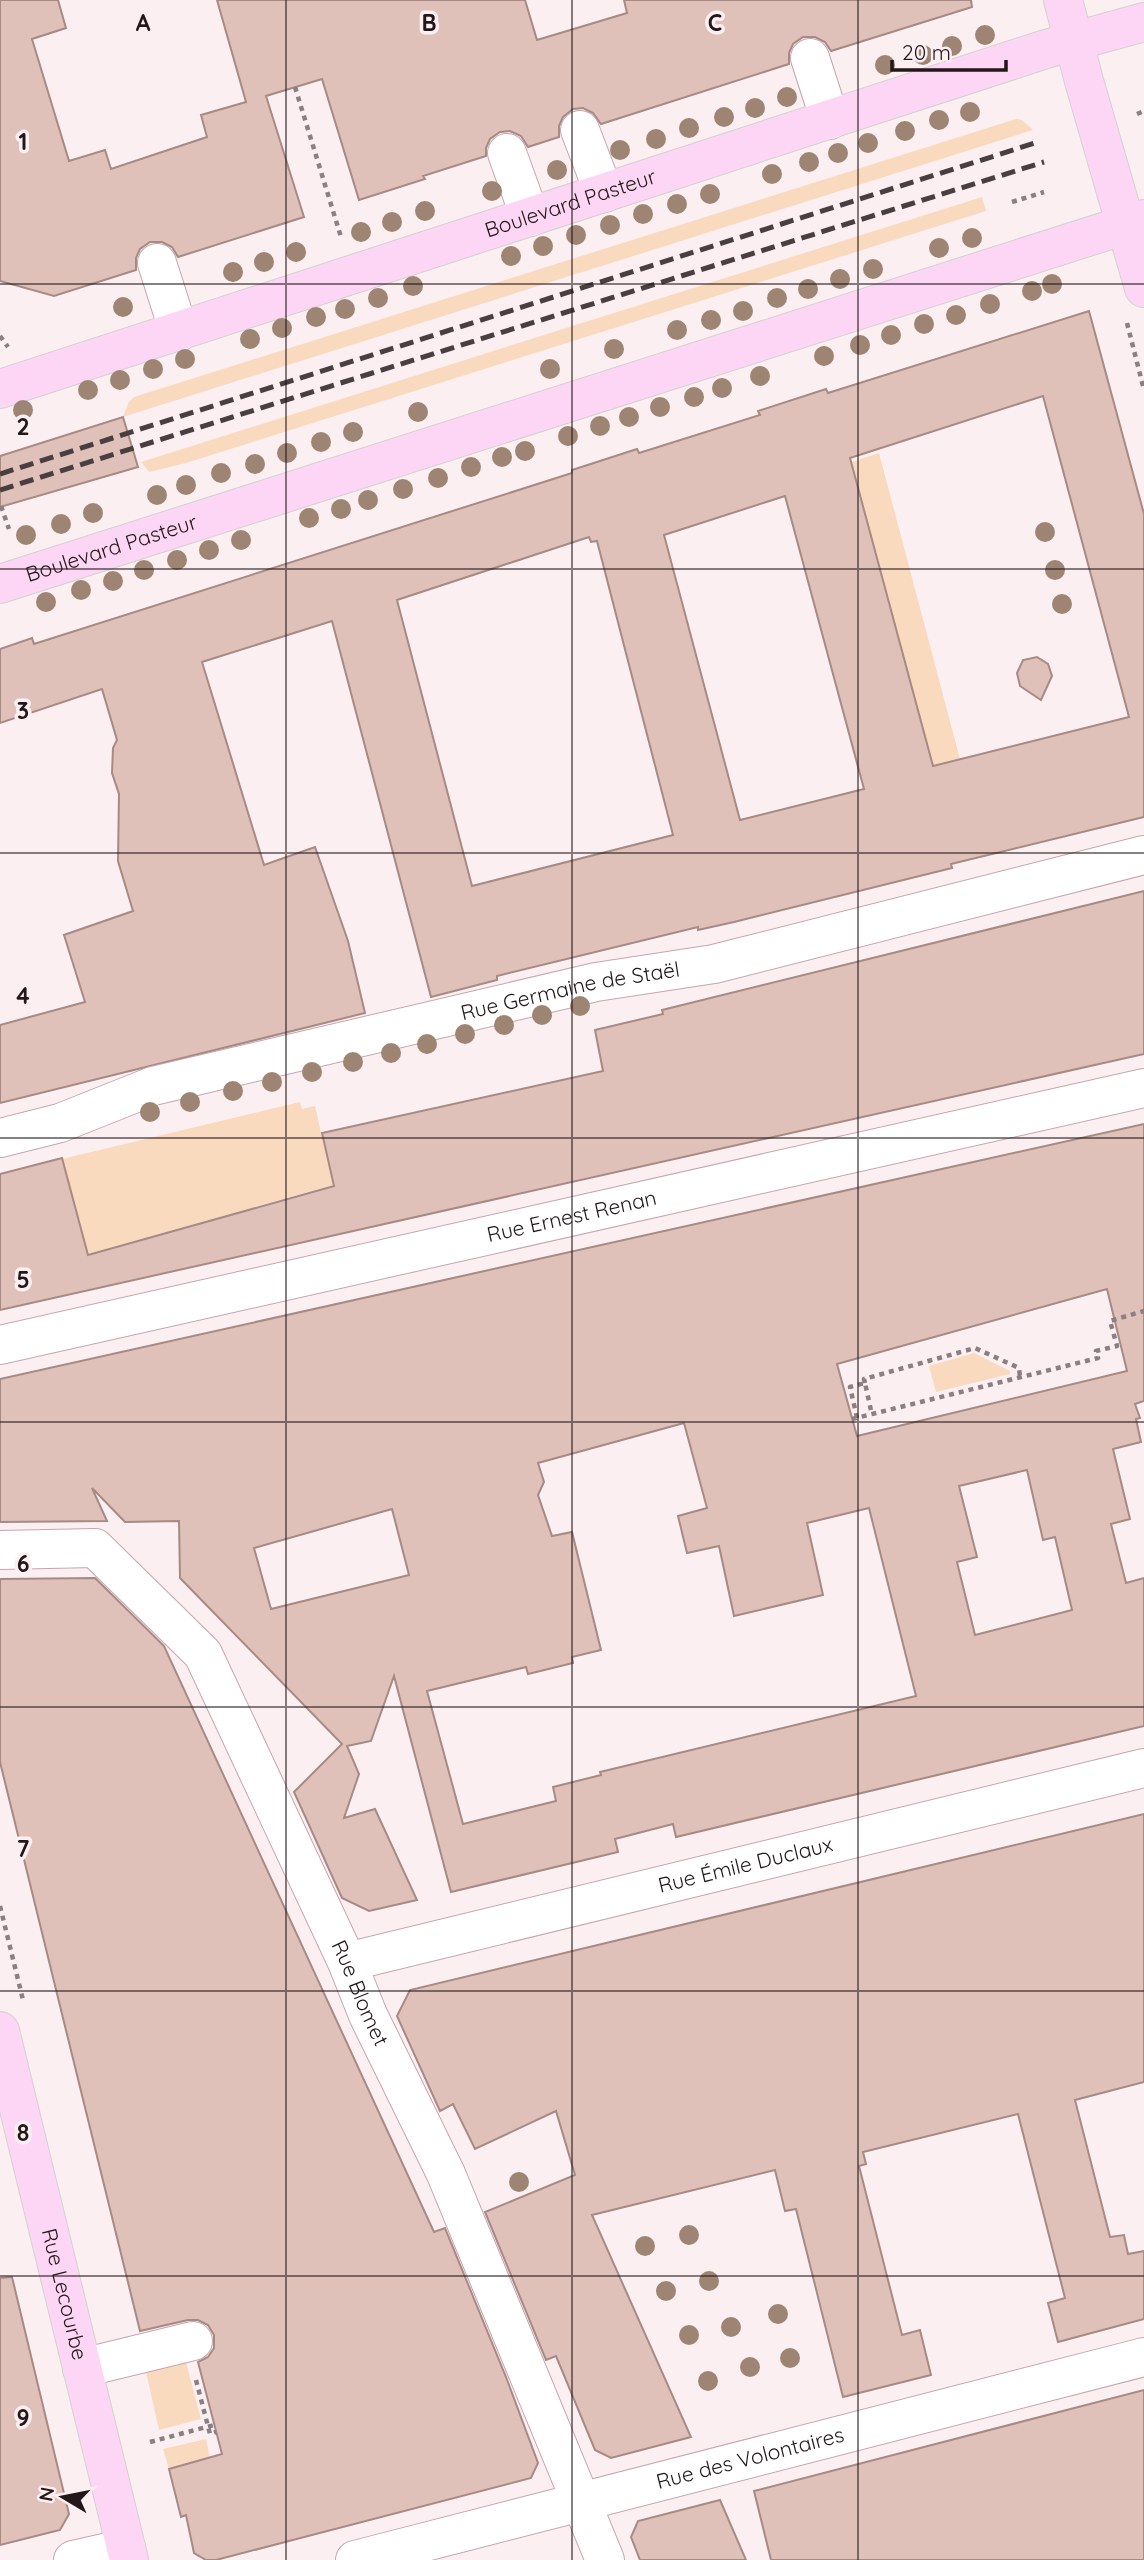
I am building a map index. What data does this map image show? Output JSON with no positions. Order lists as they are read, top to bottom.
{
  "streets": {
    "main road": ["Boulevard Pasteur", "Rue Lecourbe"],
    "street": [
      "Rue Germaine de Staël",
      "Rue Ernest Renan",
      "Rue Émile Duclaux",
      "Rue Blomet",
      "Rue des Volontaires"
    ]
  },
  "crossings": [
    ["Rue Émile Duclaux", "Rue Blomet"],
    ["Rue Blomet", "Rue des Volontaires"]
  ],
  "scale_bar": "20 m",
  "north": "left",
  "grid": {
    "columns": ["A", "B", "C"],
    "rows": [
      "1",
      "2",
      "3",
      "4",
      "5",
      "6",
      "7",
      "8",
      "9"
    ]
  }
}
